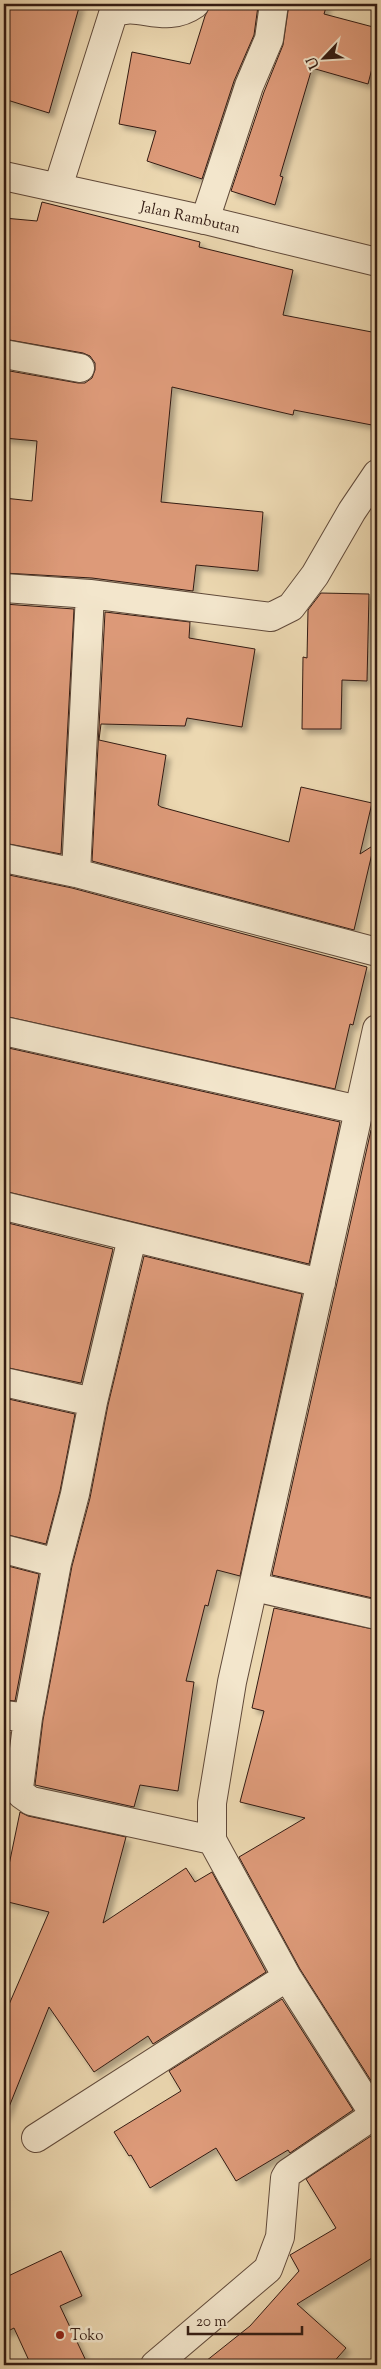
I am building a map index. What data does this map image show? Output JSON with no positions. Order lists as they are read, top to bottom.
{
  "streets": {
    "street": ["Jalan Rambutan"]
  },
  "places": ["Toko"],
  "scale_bar": "20 m",
  "north": "bottom left"
}
